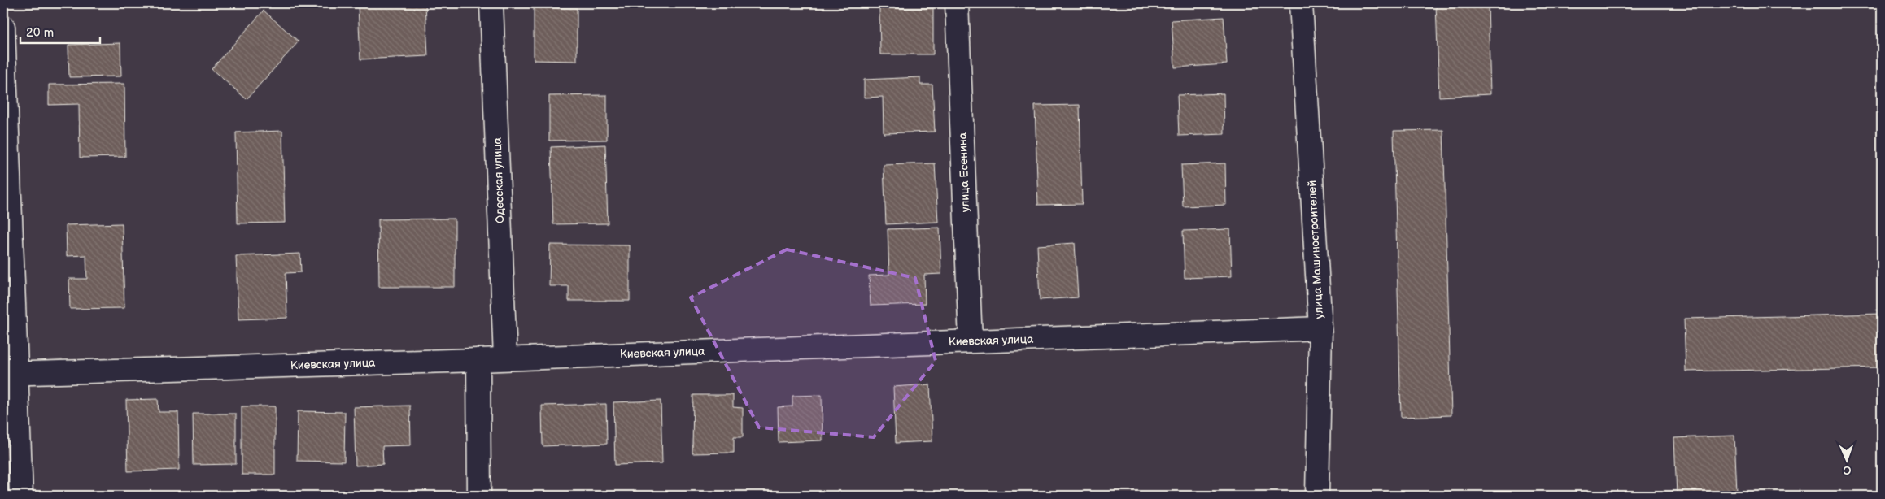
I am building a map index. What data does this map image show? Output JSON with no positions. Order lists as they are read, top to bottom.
{
  "streets": {
    "street": [
      "улица Есенина",
      "Одесская улица",
      "улица Машиностроителей",
      "Киевская улица"
    ]
  },
  "crossings": [
    ["улица Есенина", "Киевская улица"],
    ["Одесская улица", "Киевская улица"],
    ["улица Машиностроителей", "Киевская улица"]
  ],
  "scale_bar": "20 m",
  "north": "bottom"
}
